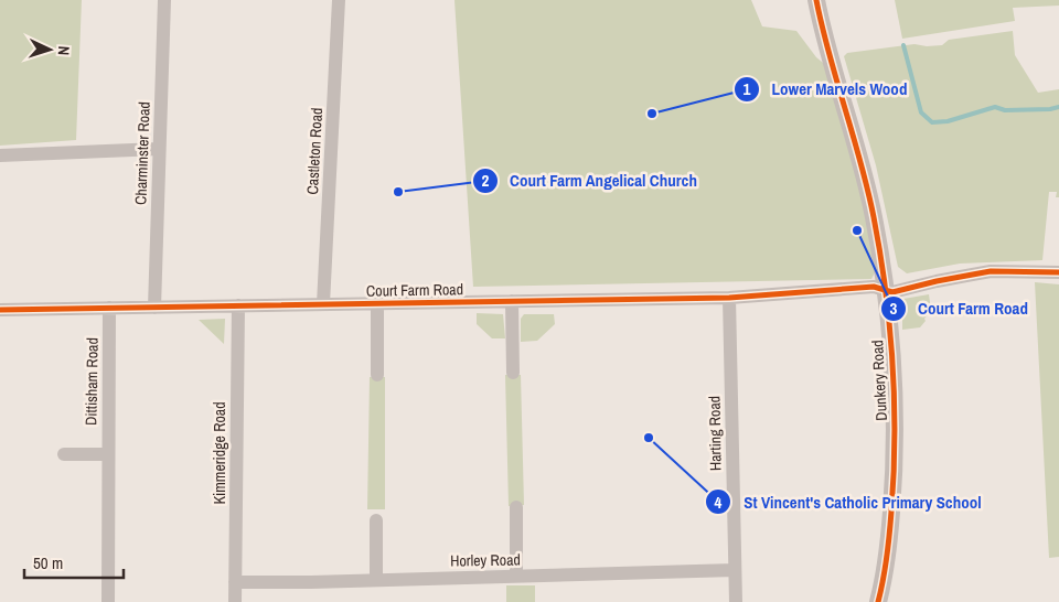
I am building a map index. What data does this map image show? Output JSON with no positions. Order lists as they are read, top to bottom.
{
  "streets": {
    "street": [
      "Castleton Road",
      "Charminster Road",
      "Court Farm Road",
      "Dunkery Road",
      "Dittisham Road",
      "Harting Road",
      "Kimmeridge Road",
      "Horley Road"
    ]
  },
  "crossings": [
    ["Castleton Road", "Court Farm Road"],
    ["Charminster Road", "Court Farm Road"],
    ["Court Farm Road", "Dunkery Road"],
    ["Court Farm Road", "Dittisham Road"],
    ["Court Farm Road", "Harting Road"],
    ["Court Farm Road", "Kimmeridge Road"],
    ["Harting Road", "Horley Road"],
    ["Kimmeridge Road", "Horley Road"]
  ],
  "places": [
    "Lower Marvels Wood",
    "Court Farm Angelical Church",
    "Court Farm Road",
    "St Vincent's Catholic Primary School"
  ],
  "scale_bar": "50 m",
  "north": "right"
}
